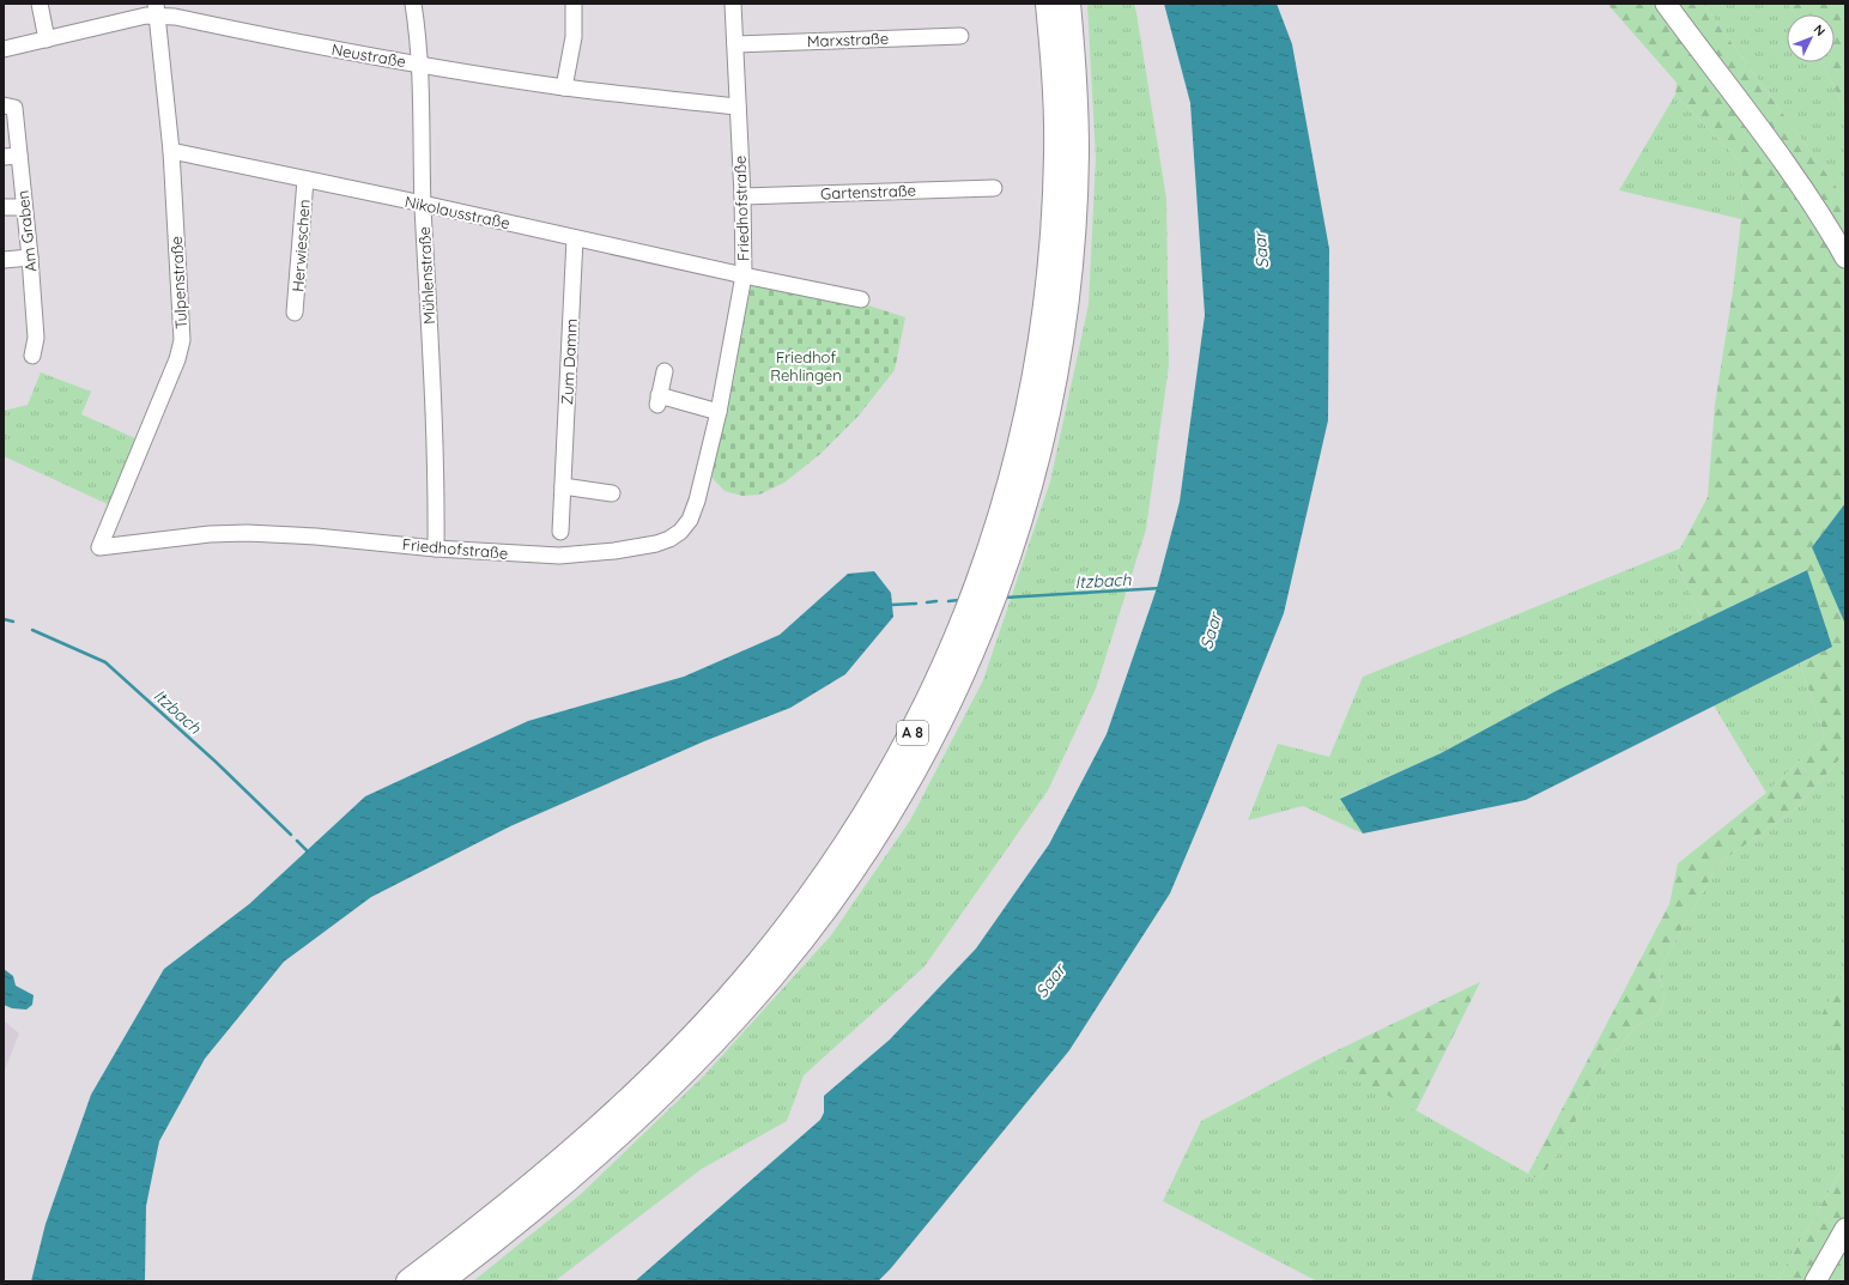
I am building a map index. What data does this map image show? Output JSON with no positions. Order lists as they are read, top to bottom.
{
  "streets": {
    "highway": ["A 8"],
    "street": [
      "Marxstraße",
      "Neustraße",
      "Gartenstraße",
      "Friedhofstraße",
      "Nikolausstraße",
      "Am Graben",
      "Herwieschen",
      "Mühlenstraße",
      "Tulpenstraße",
      "Zum Damm"
    ]
  },
  "crossings": [
    ["Marxstraße", "Friedhofstraße"],
    ["Neustraße", "Friedhofstraße"],
    ["Neustraße", "Mühlenstraße"],
    ["Neustraße", "Tulpenstraße"],
    ["Gartenstraße", "Friedhofstraße"],
    ["Friedhofstraße", "Nikolausstraße"],
    ["Friedhofstraße", "Mühlenstraße"],
    ["Friedhofstraße", "Tulpenstraße"],
    ["Nikolausstraße", "Herwieschen"],
    ["Nikolausstraße", "Mühlenstraße"],
    ["Nikolausstraße", "Tulpenstraße"],
    ["Nikolausstraße", "Zum Damm"]
  ],
  "water": ["Saar", "Itzbach"],
  "parks": ["Friedhof Rehlingen"],
  "north": "top right"
}
